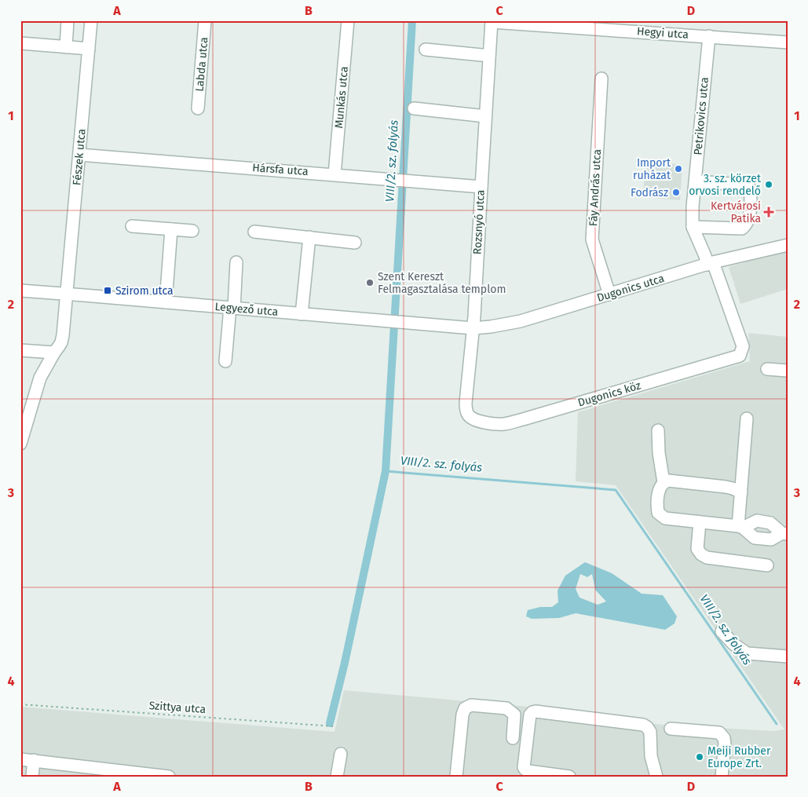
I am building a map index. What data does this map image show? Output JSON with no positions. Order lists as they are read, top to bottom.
{
  "streets": {
    "street": [
      "Hegyi utca",
      "Labda utca",
      "Munkás utca",
      "Petrikovics utca",
      "Fészek utca",
      "Hársfa utca",
      "Fáy András utca",
      "Rozsnyó utca",
      "Dugonics utca",
      "Legyező utca",
      "Dugonics köz"
    ],
    "path": ["Szittya utca"]
  },
  "crossings": [
    ["Hegyi utca", "Petrikovics utca"],
    ["Hegyi utca", "Rozsnyó utca"],
    ["Munkás utca", "Hársfa utca"],
    ["Petrikovics utca", "Dugonics utca"],
    ["Petrikovics utca", "Dugonics köz"],
    ["Fészek utca", "Hársfa utca"],
    ["Fészek utca", "Legyező utca"],
    ["Hársfa utca", "Rozsnyó utca"],
    ["Fáy András utca", "Dugonics utca"],
    ["Rozsnyó utca", "Dugonics utca"],
    ["Rozsnyó utca", "Legyező utca"],
    ["Rozsnyó utca", "Dugonics köz"],
    ["Dugonics utca", "Legyező utca"],
    ["Dugonics utca", "Dugonics köz"],
    ["Legyező utca", "Dugonics köz"]
  ],
  "water": ["VIII/2. sz. folyás"],
  "places": {
    "other": [
      "Import ruházat",
      "3. sz. körzet orvosi rendelő",
      "Fodrász",
      "Szent Kereszt Felmagasztalása templom",
      "Meiji Rubber Europe Zrt."
    ],
    "health": ["Kertvárosi Patika"],
    "transit": ["Szirom utca"]
  },
  "grid": {
    "columns": [
      "A",
      "B",
      "C",
      "D"
    ],
    "rows": [
      "1",
      "2",
      "3",
      "4"
    ]
  }
}
